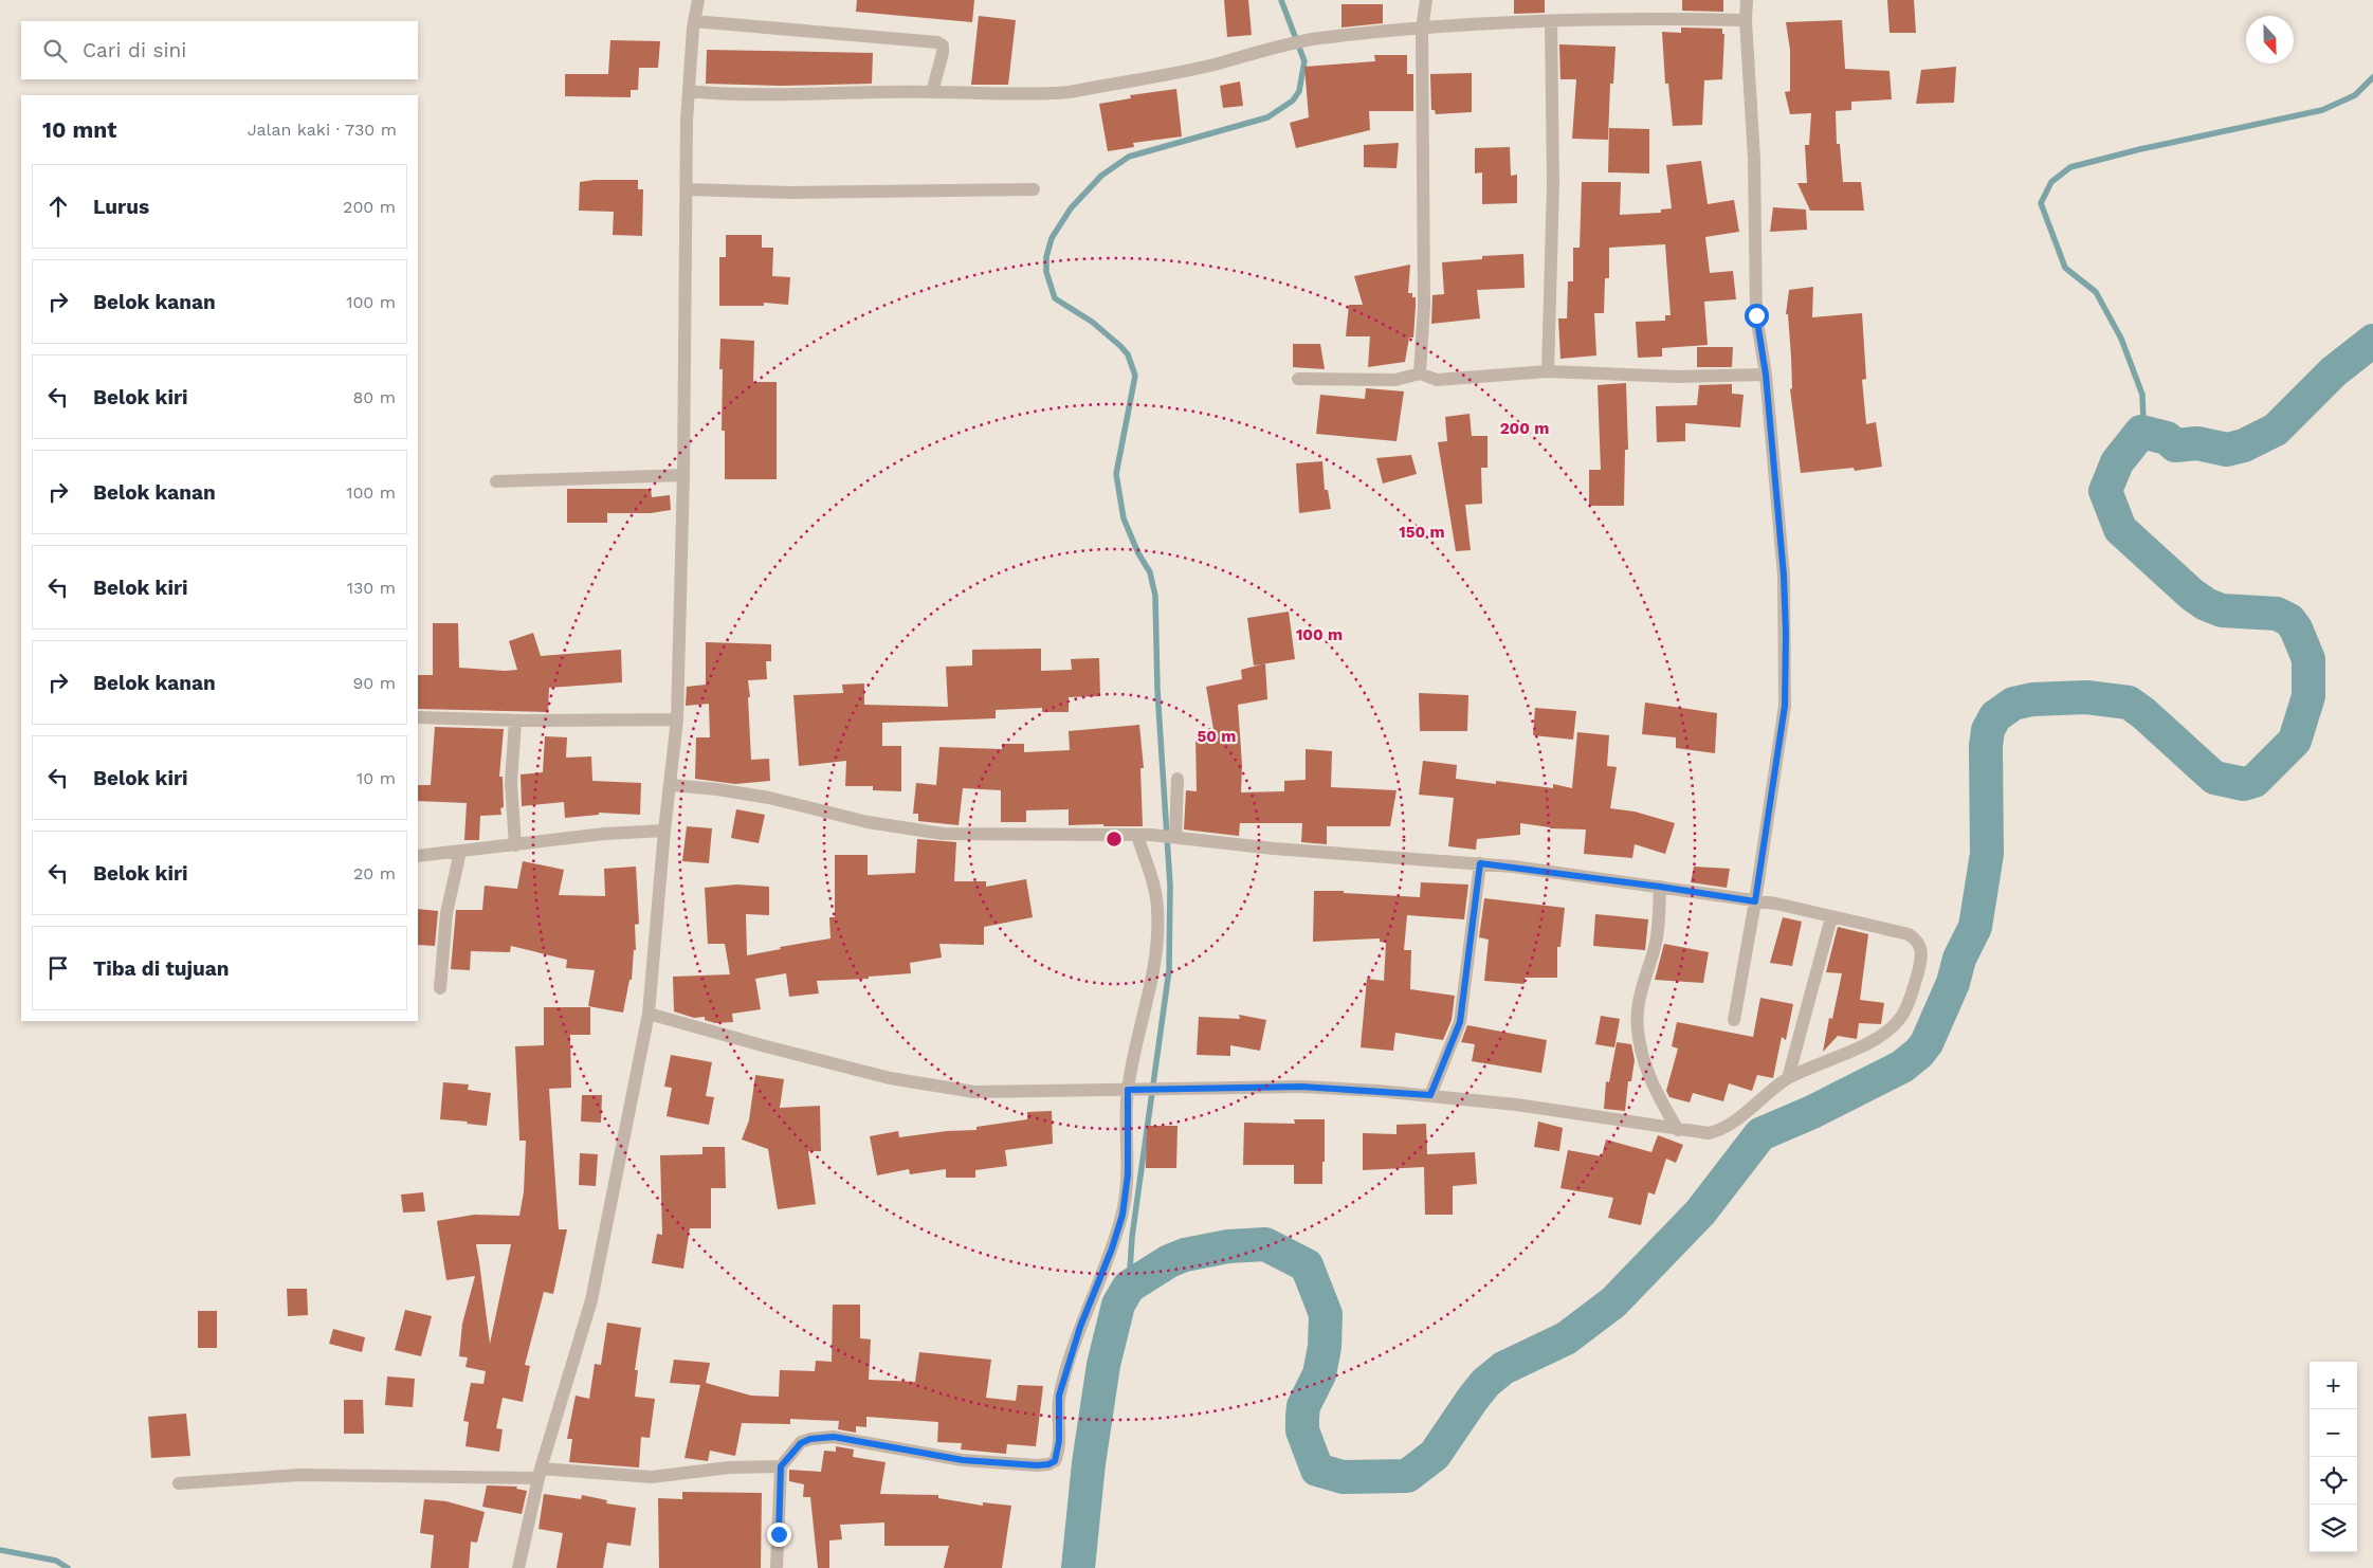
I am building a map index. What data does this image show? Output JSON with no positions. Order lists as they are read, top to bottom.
{
  "north": "bottom",
  "page": {
    "search": "Cari di sini",
    "heading": ["10 mnt", "Jalan kaki · 730 m"],
    "list": [
      ["Lurus", "200 m"],
      ["Belok kanan", "100 m"],
      ["Belok kiri", "80 m"],
      ["Belok kanan", "100 m"],
      ["Belok kiri", "130 m"],
      ["Belok kanan", "90 m"],
      ["Belok kiri", "10 m"],
      ["Belok kiri", "20 m"],
      "Tiba di tujuan"
    ],
    "map_buttons": ["+", "−"]
  },
  "rings": [
    "200 m",
    "150 m",
    "100 m",
    "50 m"
  ]
}
